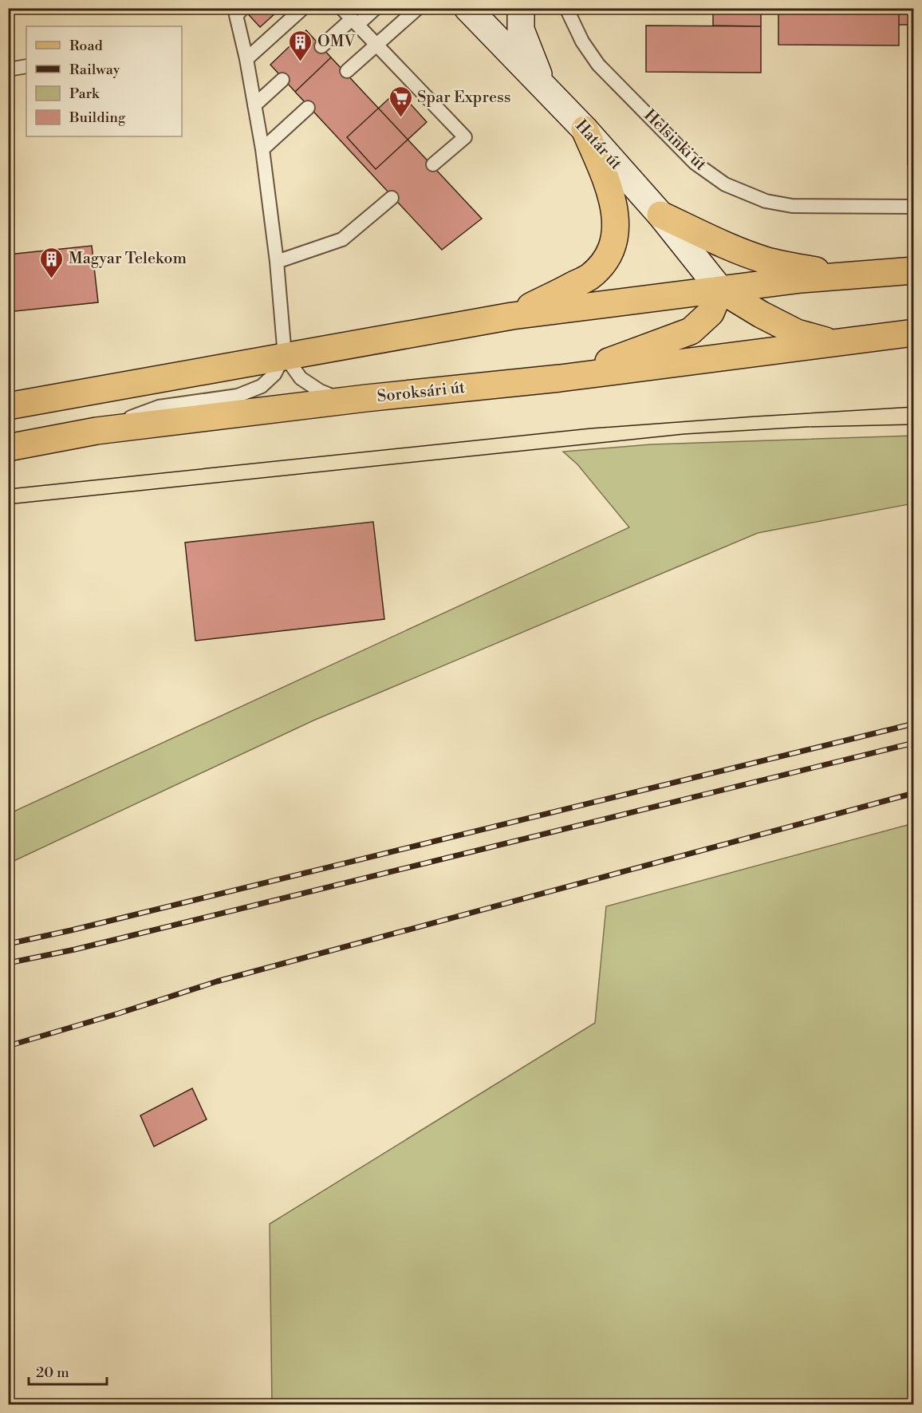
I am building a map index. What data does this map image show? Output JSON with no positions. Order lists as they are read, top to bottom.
{
  "streets": {
    "main road": ["Határ út", "Soroksári út"],
    "lane": ["Helsinki út"]
  },
  "places": {
    "building": ["OMV", "Magyar Telekom"],
    "supermarket": ["Spar Express"]
  },
  "legend": [
    "Road",
    "Railway",
    "Park",
    "Building"
  ],
  "scale_bar": "20 m"
}
